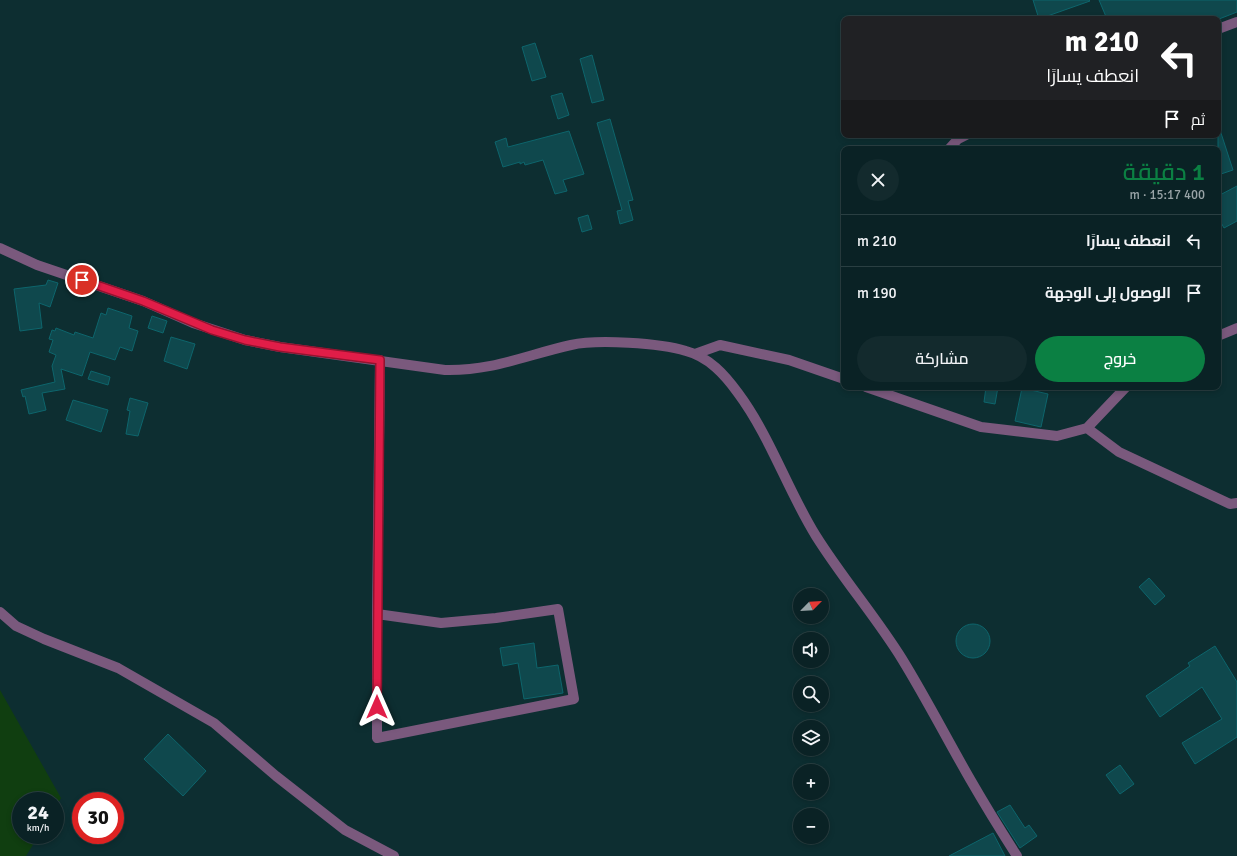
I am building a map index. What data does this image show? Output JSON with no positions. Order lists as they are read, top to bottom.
{
  "north": "top right",
  "page": {
    "turn": ["210 m", "انعطف يسارًا"],
    "then": "ثم",
    "heading": ["1 دقيقة", "400 m · 15:17"],
    "list": [
      {
        "name": "انعطف يسارًا",
        "value": "210 m"
      },
      {
        "name": "الوصول إلى الوجهة",
        "value": "190 m"
      }
    ],
    "buttons": ["خروج", "مشاركة"],
    "map_buttons": ["+", "−"],
    "speed": "24 km/h",
    "limit": "30"
  }
}
